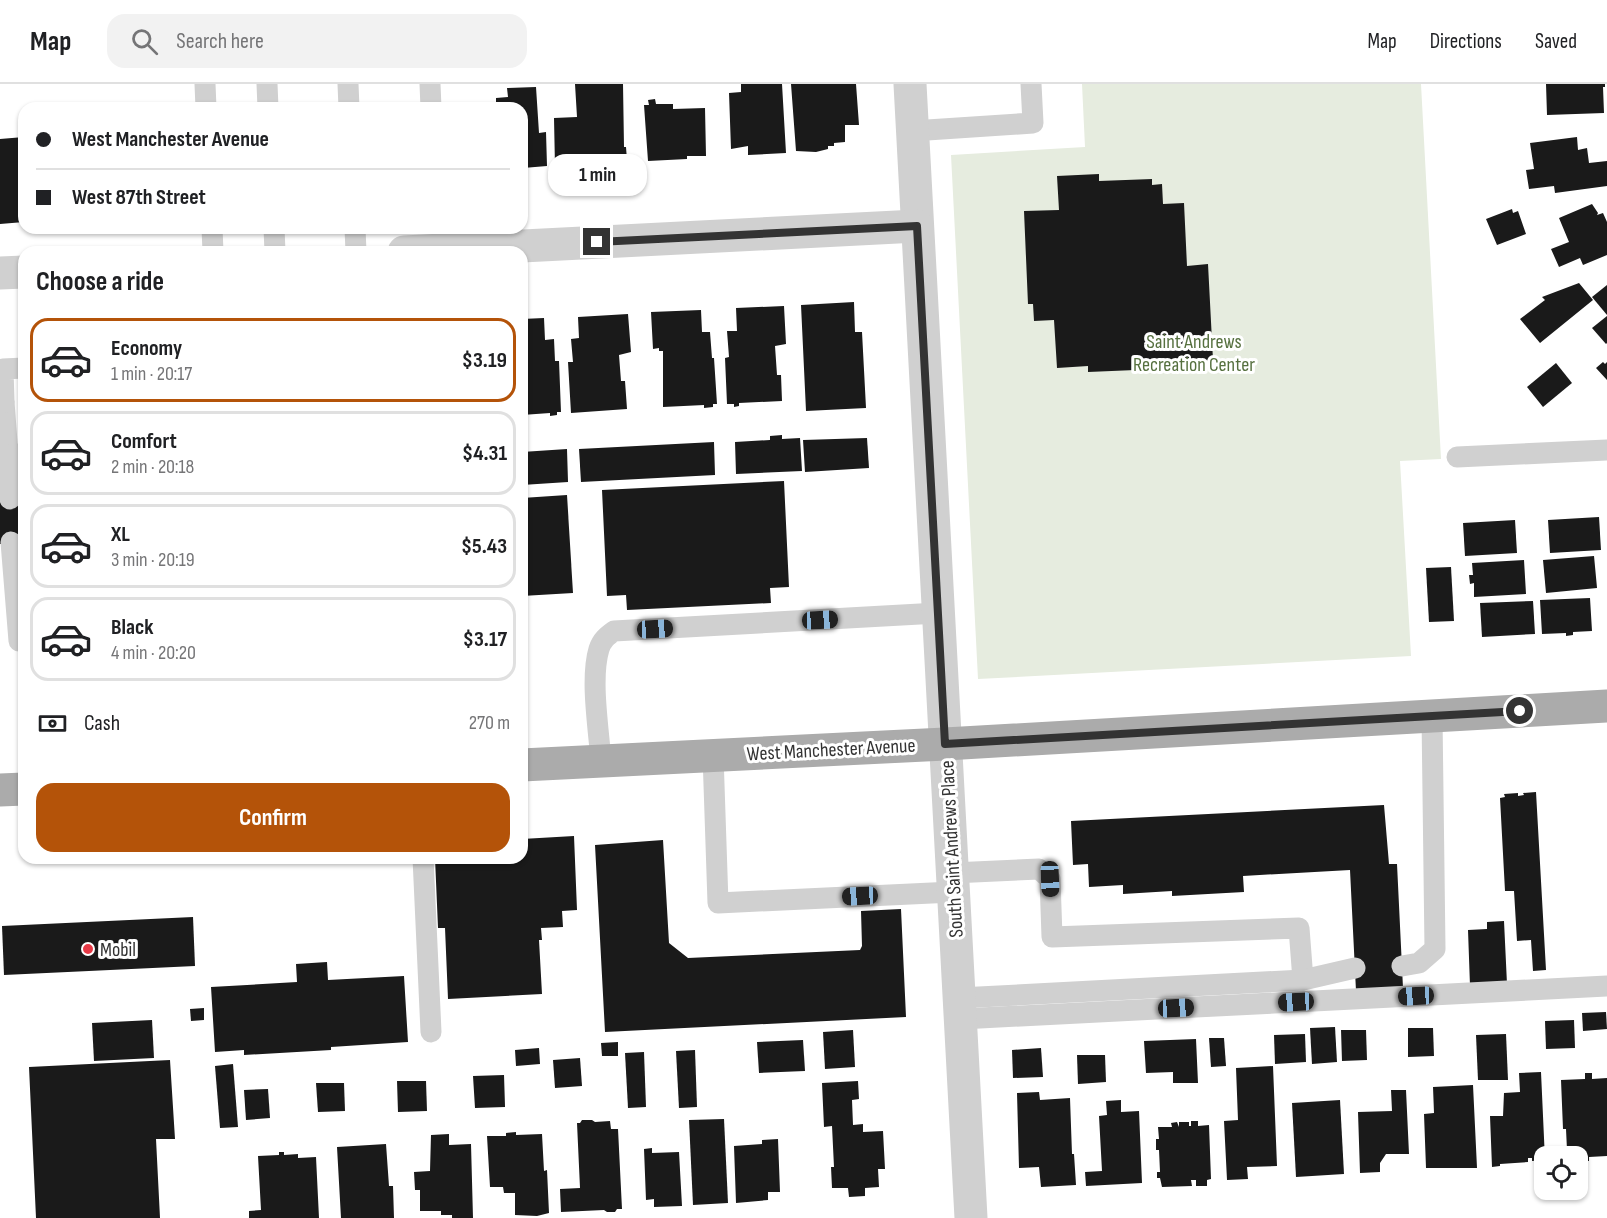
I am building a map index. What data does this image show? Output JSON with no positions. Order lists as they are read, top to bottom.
{
  "streets": {
    "main road": ["West Manchester Avenue"],
    "street": ["South Saint Andrews Place"]
  },
  "crossings": [
    ["West Manchester Avenue", "South Saint Andrews Place"]
  ],
  "parks": ["Saint Andrews Recreation Center"],
  "places": ["Mobil"],
  "page": {
    "header": "Map",
    "search": "Search here",
    "nav": ["Map", "Directions", "Saved"],
    "banner": ["West Manchester Avenue", "West 87th Street"],
    "bubble": "1 min",
    "heading": "Choose a ride",
    "list": [
      {
        "name": "Economy",
        "note": "1 min · 20:17",
        "value": "$3.19"
      },
      {
        "name": "Comfort",
        "note": "2 min · 20:18",
        "value": "$4.31"
      },
      {
        "name": "XL",
        "note": "3 min · 20:19",
        "value": "$5.43"
      },
      {
        "name": "Black",
        "note": "4 min · 20:20",
        "value": "$3.17"
      }
    ],
    "pay": ["Cash", "270 m"],
    "buttons": "Confirm"
  }
}
